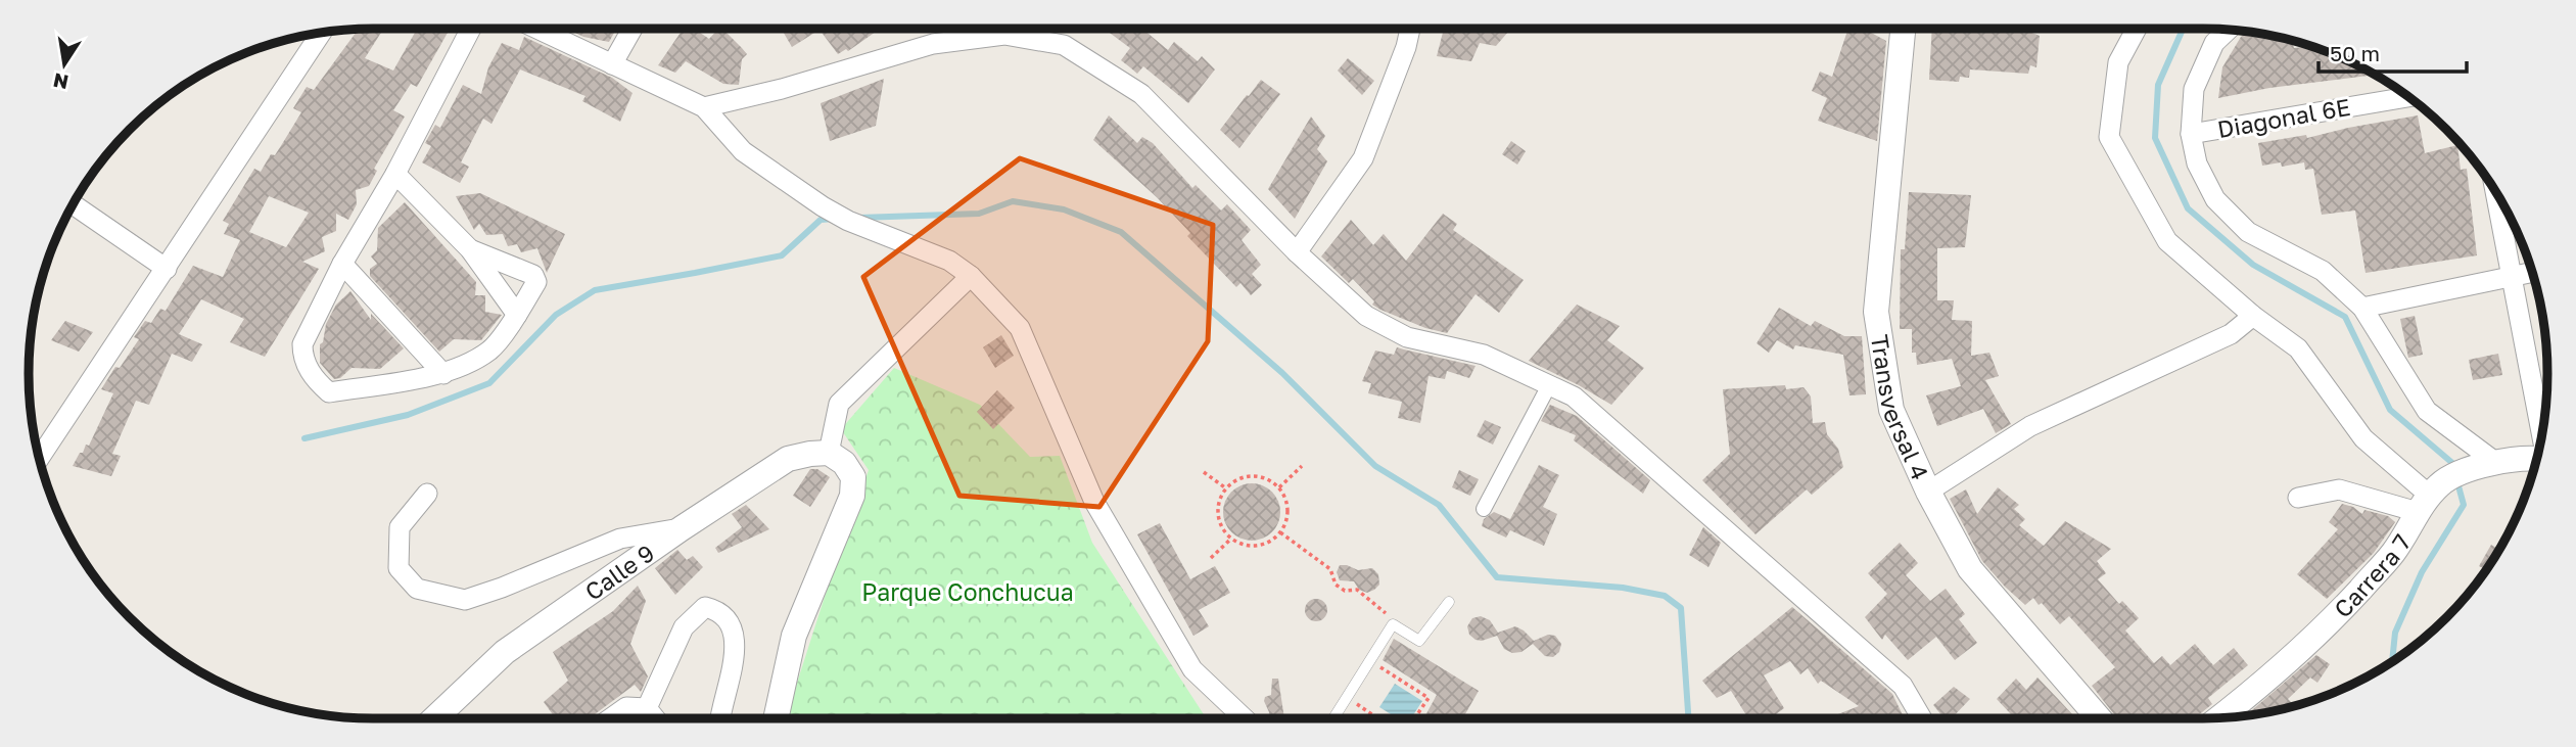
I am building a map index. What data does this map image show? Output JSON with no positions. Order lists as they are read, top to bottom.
{
  "streets": {
    "street": [
      "Diagonal 6E",
      "Transversal 4",
      "Calle 9",
      "Carrera 7"
    ]
  },
  "parks": ["Parque Conchucua"],
  "scale_bar": "50 m",
  "north": "bottom"
}
